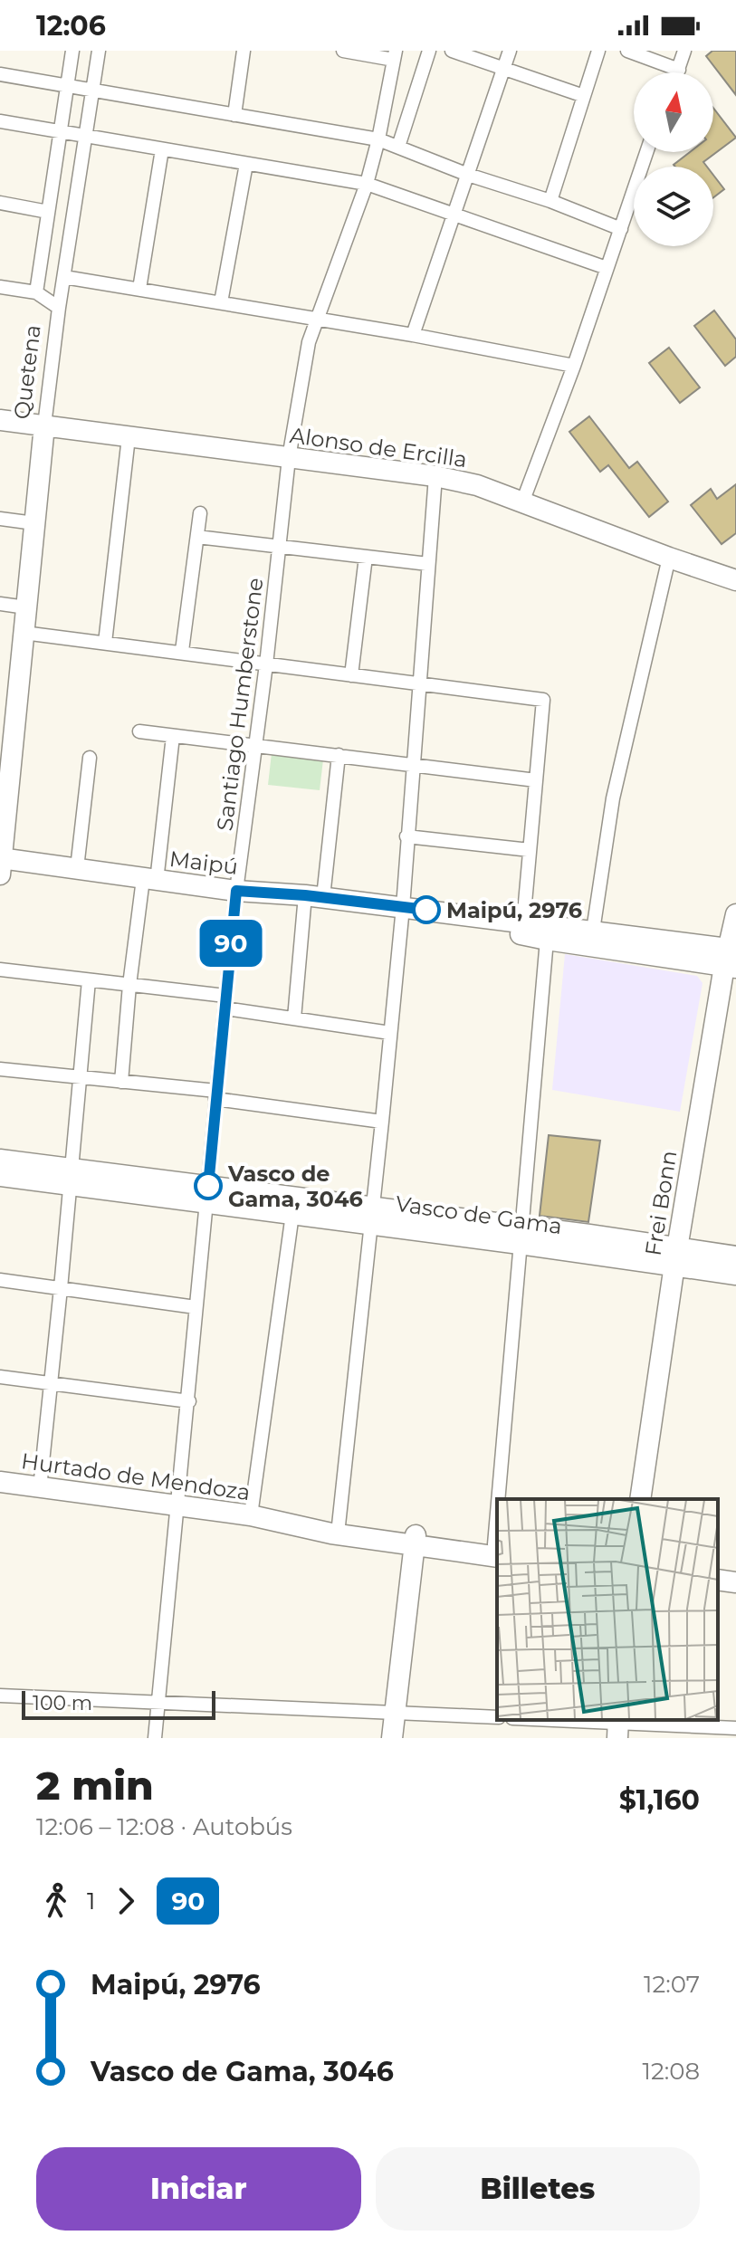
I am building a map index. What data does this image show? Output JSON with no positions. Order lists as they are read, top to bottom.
{
  "streets": {
    "street": [
      "Quetena",
      "Alonso de Ercilla",
      "Santiago Humberstone",
      "Maipú",
      "Frei Bonn",
      "Vasco de Gama",
      "Hurtado de Mendoza"
    ]
  },
  "crossings": [
    ["Quetena", "Alonso de Ercilla"],
    ["Quetena", "Maipú"],
    ["Alonso de Ercilla", "Santiago Humberstone"],
    ["Santiago Humberstone", "Maipú"],
    ["Santiago Humberstone", "Vasco de Gama"],
    ["Santiago Humberstone", "Hurtado de Mendoza"],
    ["Frei Bonn", "Vasco de Gama"]
  ],
  "places": ["Maipú, 2976", "Vasco de Gama, 3046"],
  "lines": ["bus line 90"],
  "scale_bar": "100 m",
  "north": "top",
  "page": {
    "status": "12:06",
    "on_map": "90",
    "scale": "100 m",
    "heading": ["2 min", "12:06 – 12:08 · Autobús", "$1,160"],
    "legs": ["1", "90"],
    "list": [
      {
        "name": "Maipú, 2976",
        "value": "12:07"
      },
      {
        "name": "Vasco de Gama, 3046",
        "value": "12:08"
      }
    ],
    "buttons": ["Iniciar", "Billetes"]
  }
}
